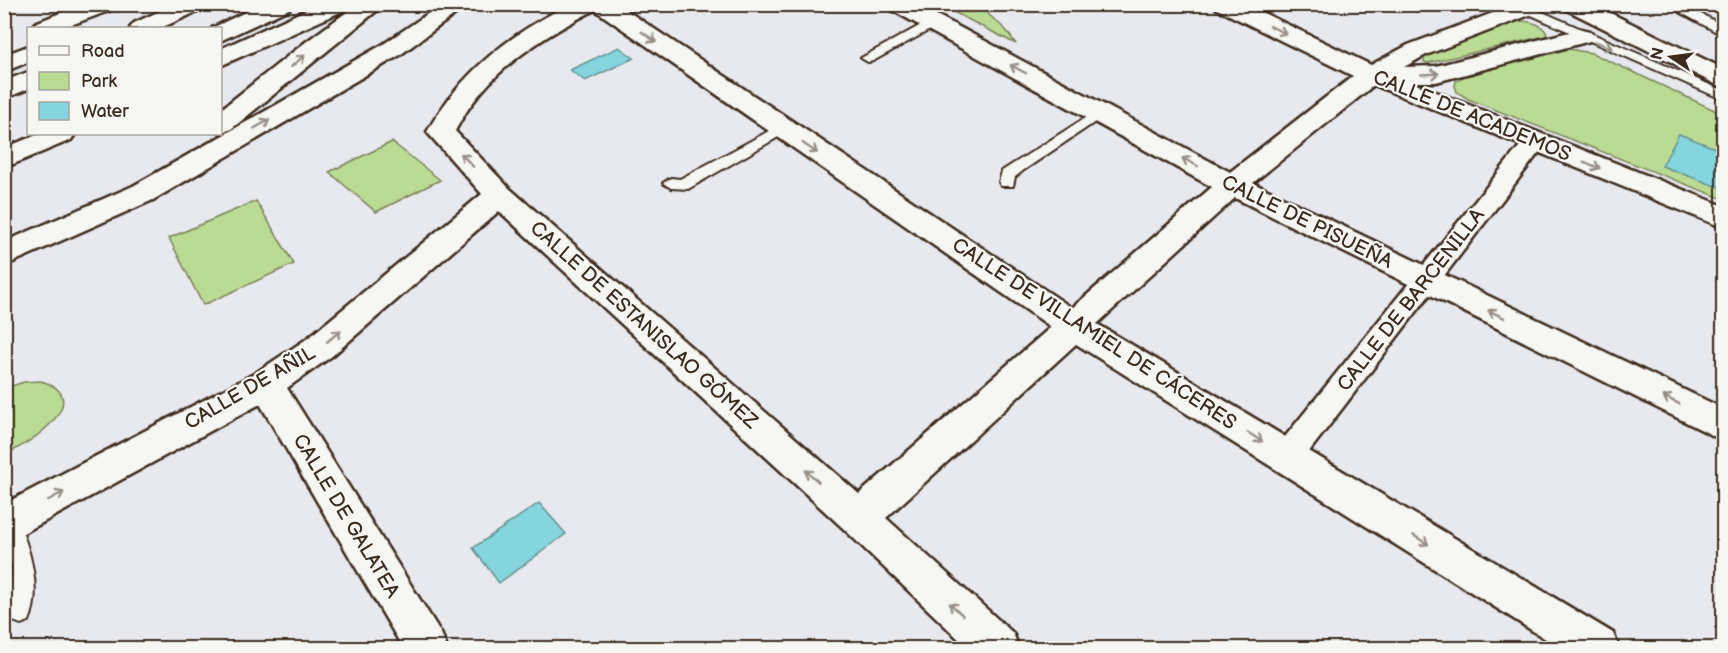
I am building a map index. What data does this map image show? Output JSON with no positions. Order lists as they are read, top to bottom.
{
  "streets": {
    "main road": [
      "CALLE DE ACADEMOS",
      "CALLE DE PISUEÑA",
      "CALLE DE ESTANISLAO GÓMEZ",
      "CALLE DE VILLAMIEL DE CÁCERES",
      "CALLE DE AÑIL",
      "CALLE DE GALATEA"
    ],
    "street": ["CALLE DE BARCENILLA"]
  },
  "crossings": [
    ["CALLE DE ACADEMOS", "CALLE DE BARCENILLA"],
    ["CALLE DE PISUEÑA", "CALLE DE BARCENILLA"],
    ["CALLE DE BARCENILLA", "CALLE DE VILLAMIEL DE CÁCERES"],
    ["CALLE DE ESTANISLAO GÓMEZ", "CALLE DE AÑIL"],
    ["CALLE DE AÑIL", "CALLE DE GALATEA"]
  ],
  "one_way": ["CALLE DE PISUEÑA", "CALLE DE VILLAMIEL DE CÁCERES"],
  "legend": ["Road", "Park", "Water"],
  "north": "left"
}
